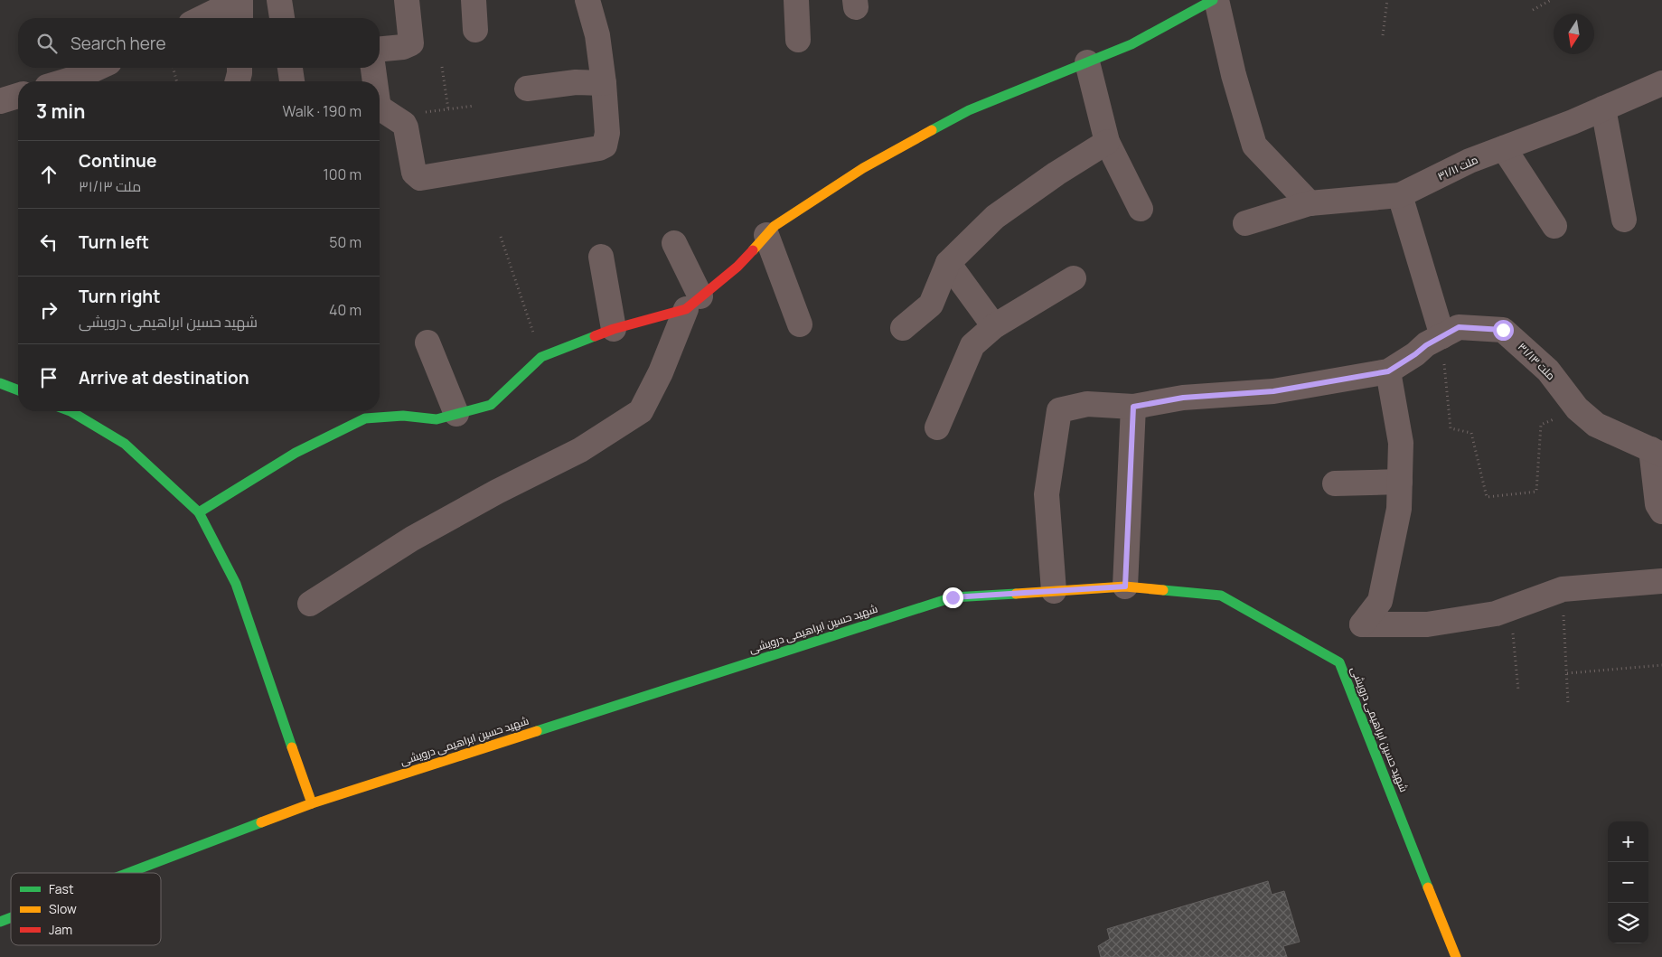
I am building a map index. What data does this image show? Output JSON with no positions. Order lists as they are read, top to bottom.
{
  "streets": {
    "street": ["ملت ۳۱/۱۱", "ملت ۳۱/۱۳", "شهید حسین ابراهیمی درویشی"]
  },
  "crossings": [
    ["ملت ۳۱/۱۳", "شهید حسین ابراهیمی درویشی"]
  ],
  "legend": ["Fast", "Slow", "Jam"],
  "north": "bottom",
  "page": {
    "search": "Search here",
    "heading": ["3 min", "Walk · 190 m"],
    "list": [
      ["Continue", "ملت ۳۱/۱۳", "100 m"],
      ["Turn left", "50 m"],
      ["Turn right", "شهید حسین ابراهیمی درویشی", "40 m"],
      "Arrive at destination"
    ],
    "map_buttons": ["+", "−"]
  }
}
